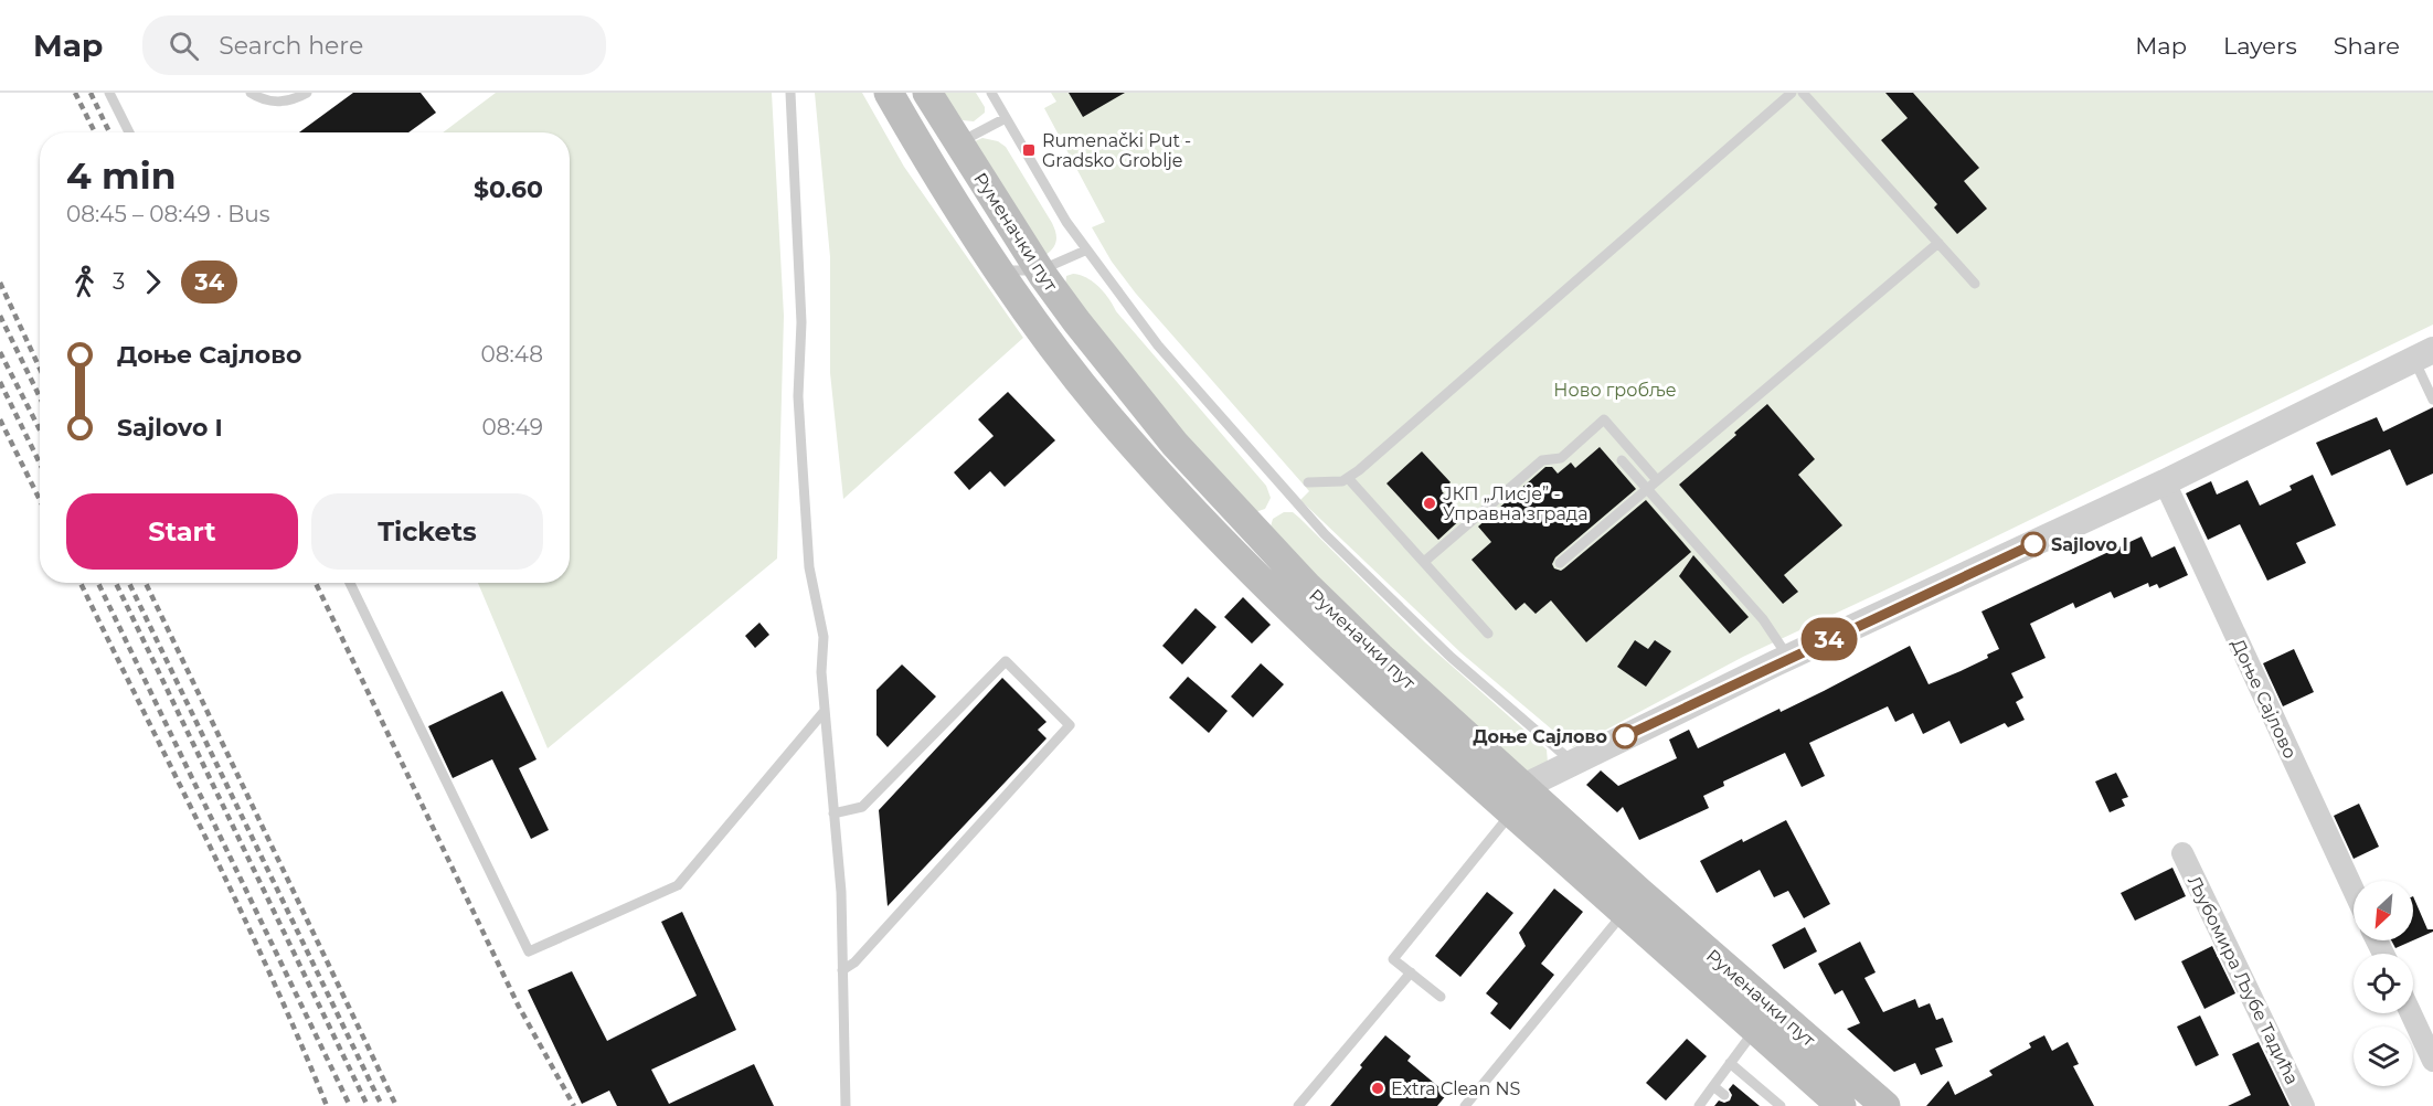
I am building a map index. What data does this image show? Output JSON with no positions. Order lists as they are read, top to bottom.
{
  "streets": {
    "main road": ["Руменачки пут"],
    "street": ["Доње Сајлово", "Љубомира Љубе Тадића"]
  },
  "parks": ["Ново гробље"],
  "places": {
    "transit": ["Rumenački Put - Gradsko Groblje"],
    "other": [
      "ЈКП „Лисје” - Управна зграда",
      "Sajlovo I",
      "Доње Сајлово",
      "Extra Clean NS"
    ]
  },
  "lines": ["bus line 34"],
  "north": "bottom left",
  "page": {
    "header": "Map",
    "search": "Search here",
    "nav": ["Map", "Layers", "Share"],
    "on_map": "34",
    "heading": ["4 min", "08:45 – 08:49 · Bus", "$0.60"],
    "legs": ["3", "34"],
    "list": [
      {
        "name": "Доње Сајлово",
        "value": "08:48"
      },
      {
        "name": "Sajlovo I",
        "value": "08:49"
      }
    ],
    "buttons": ["Start", "Tickets"]
  }
}
